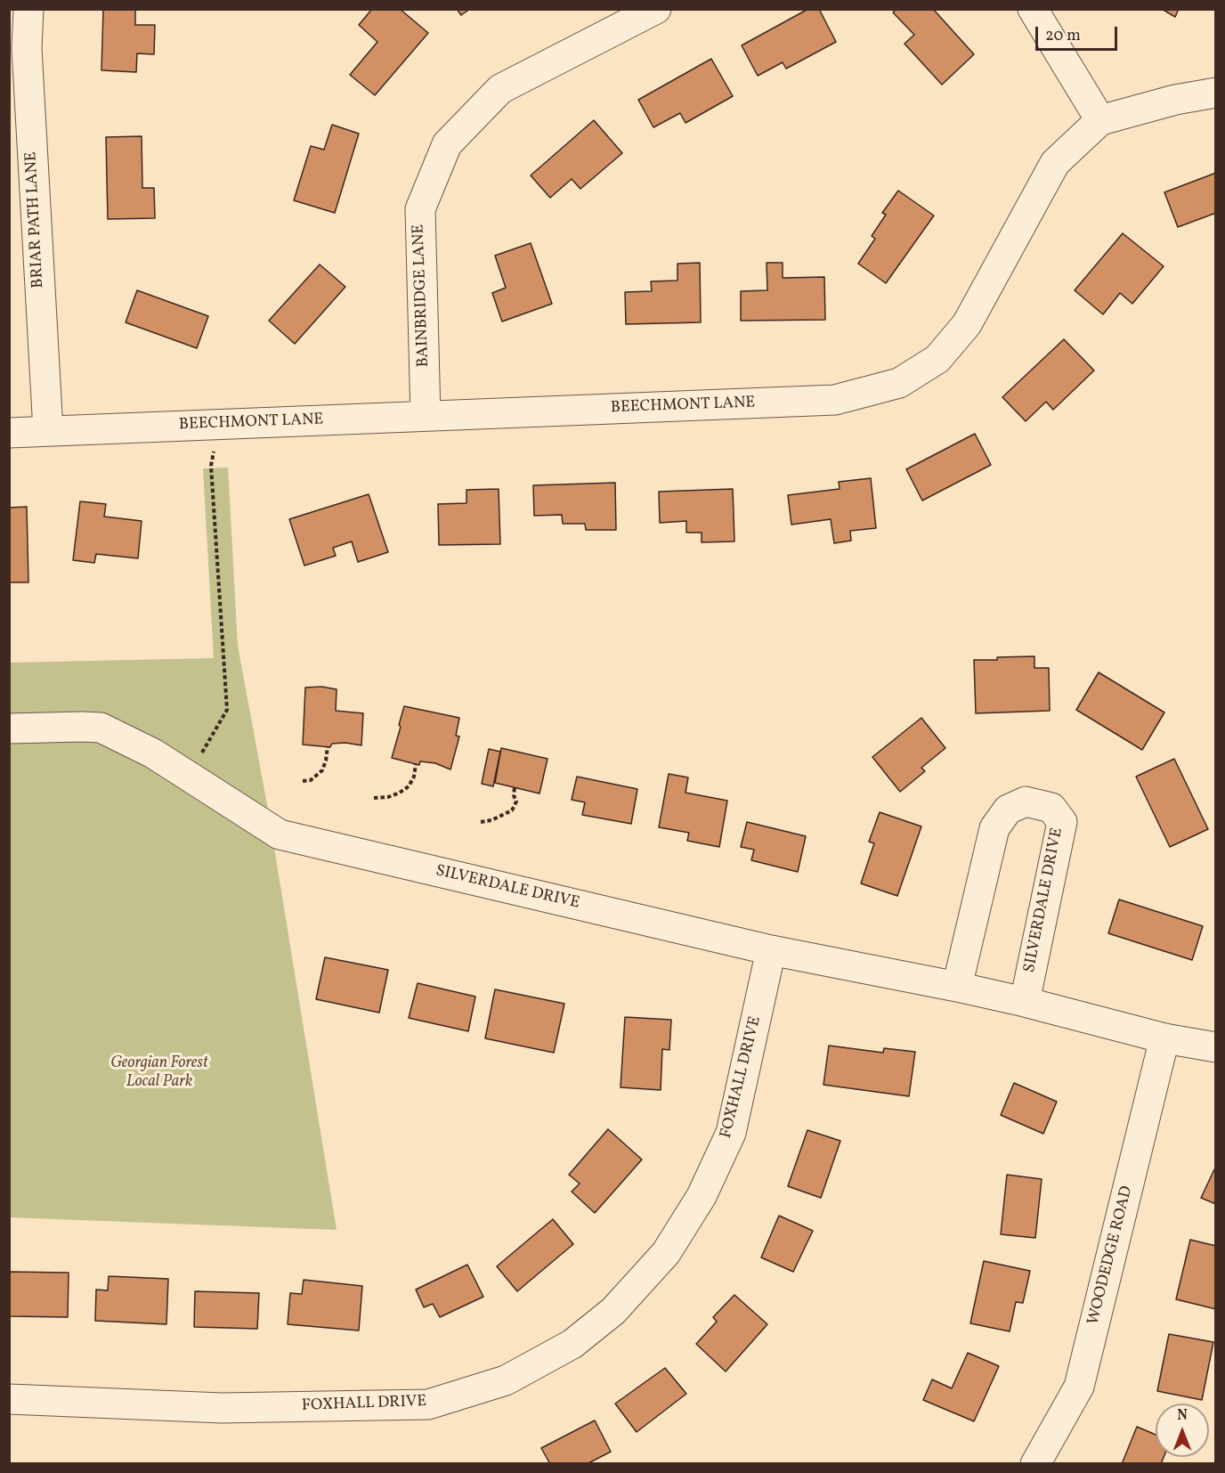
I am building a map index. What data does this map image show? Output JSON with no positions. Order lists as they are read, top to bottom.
{
  "streets": {
    "street": [
      "BRIAR PATH LANE",
      "BAINBRIDGE LANE",
      "BEECHMONT LANE",
      "SILVERDALE DRIVE",
      "FOXHALL DRIVE",
      "WOODEDGE ROAD"
    ]
  },
  "crossings": [
    ["BRIAR PATH LANE", "BEECHMONT LANE"],
    ["BAINBRIDGE LANE", "BEECHMONT LANE"],
    ["SILVERDALE DRIVE", "FOXHALL DRIVE"],
    ["SILVERDALE DRIVE", "WOODEDGE ROAD"]
  ],
  "parks": ["Georgian Forest Local Park"],
  "scale_bar": "20 m",
  "north": "top"
}
